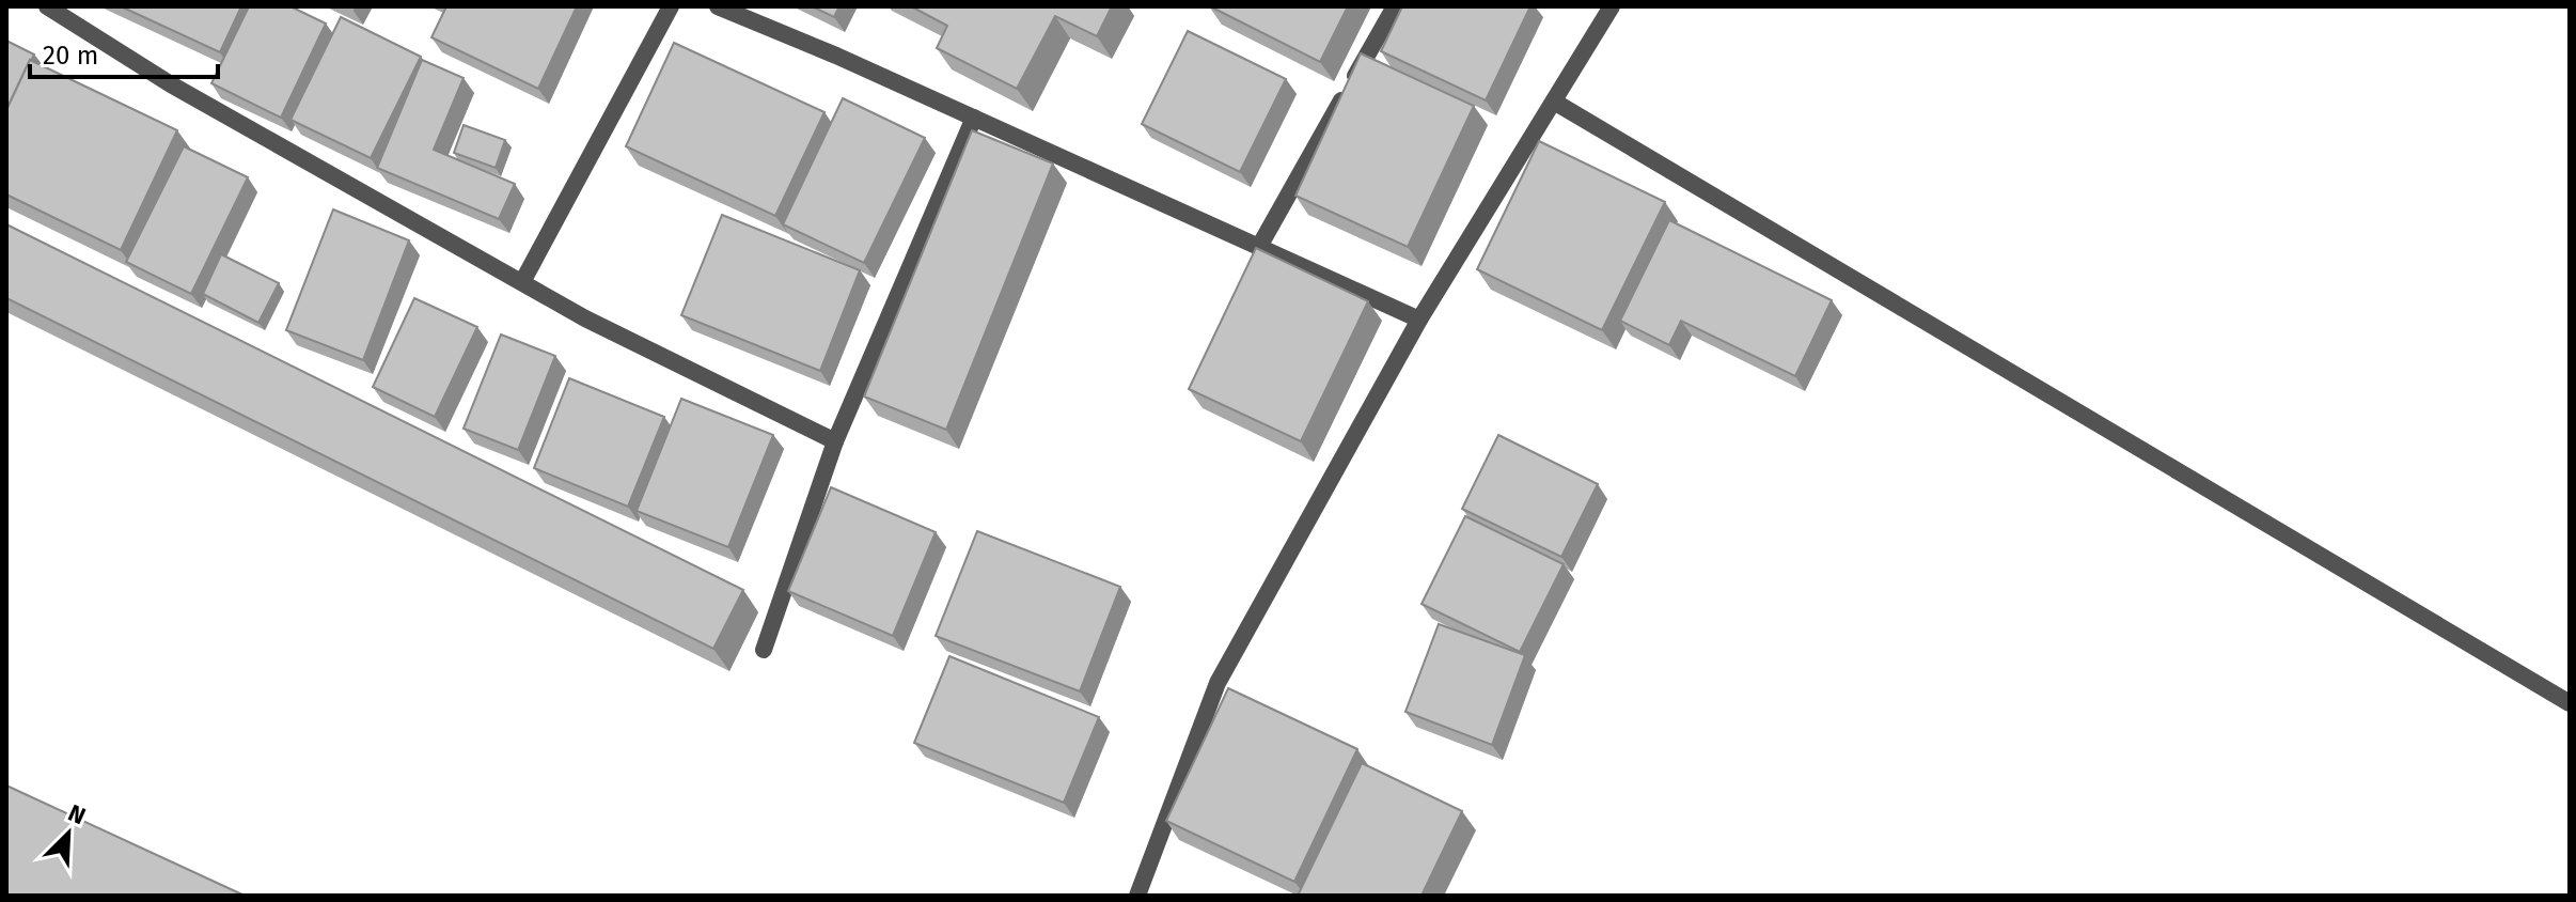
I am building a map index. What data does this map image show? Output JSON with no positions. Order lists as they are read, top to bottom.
{
  "scale_bar": "20 m",
  "north": "top right"
}
